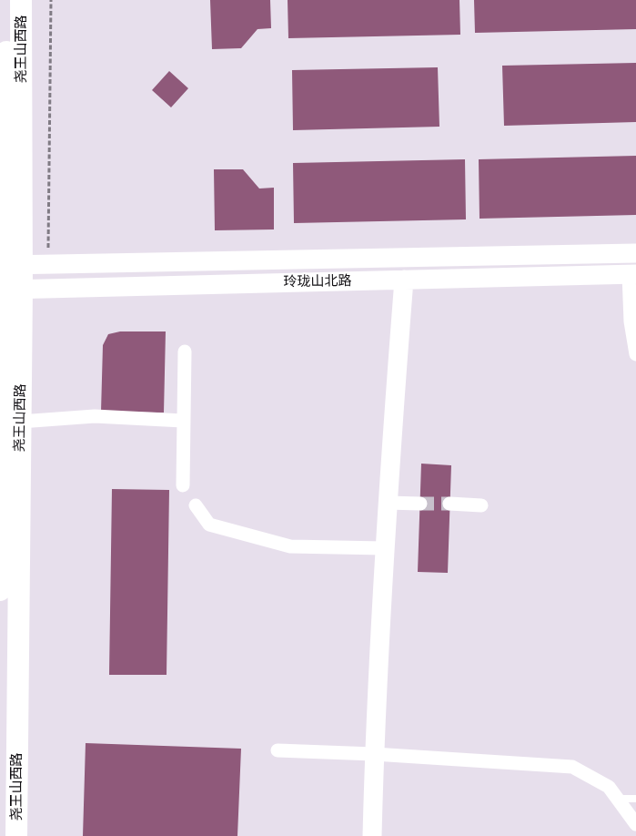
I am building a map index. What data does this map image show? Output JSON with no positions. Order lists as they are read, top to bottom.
{
  "streets": {
    "main road": ["尧王山西路", "玲珑山北路"]
  },
  "crossings": [
    ["尧王山西路", "玲珑山北路"]
  ]
}
